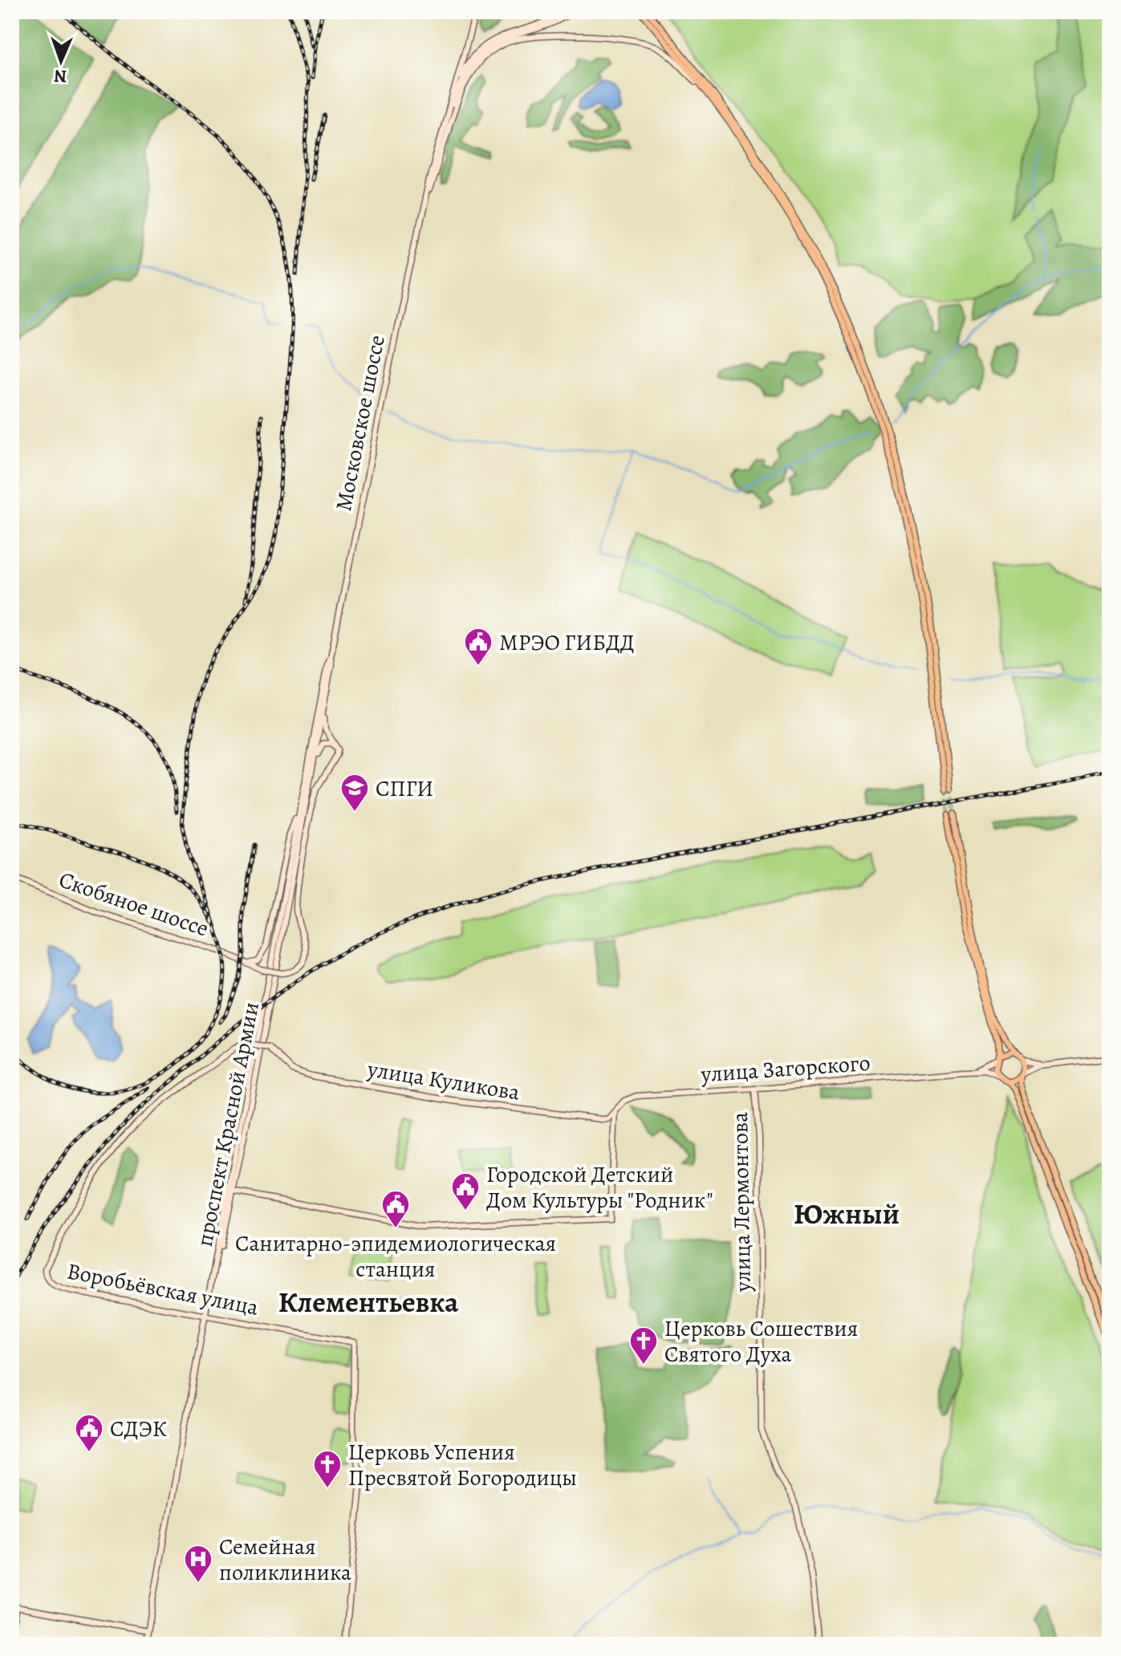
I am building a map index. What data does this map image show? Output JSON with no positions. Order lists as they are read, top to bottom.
{
  "streets": {
    "main road": [
      "Московское шоссе",
      "Скобяное шоссе",
      "улица Загорского",
      "улица Куликова",
      "проспект Красной Армии",
      "улица Лермонтова",
      "Воробьёвская улица"
    ]
  },
  "crossings": [
    ["Московское шоссе", "проспект Красной Армии"],
    ["улица Загорского", "улица Куликова"],
    ["улица Загорского", "улица Лермонтова"],
    ["улица Куликова", "Воробьёвская улица"],
    ["проспект Красной Армии", "Воробьёвская улица"]
  ],
  "districts": ["Южный", "Клементьевка"],
  "places": {
    "public building": [
      "МРЭО ГИБДД",
      "Городской Детский Дом Культуры \"Родник\"",
      "Санитарно-эпидемиологическая станция",
      "СДЭК"
    ],
    "school or university": ["СПГИ"],
    "church": ["Церковь Сошествия Святого Духа", "Церковь Успения Пресвятой Богородицы"],
    "hospital": ["Семейная поликлиника"]
  },
  "north": "bottom"
}
